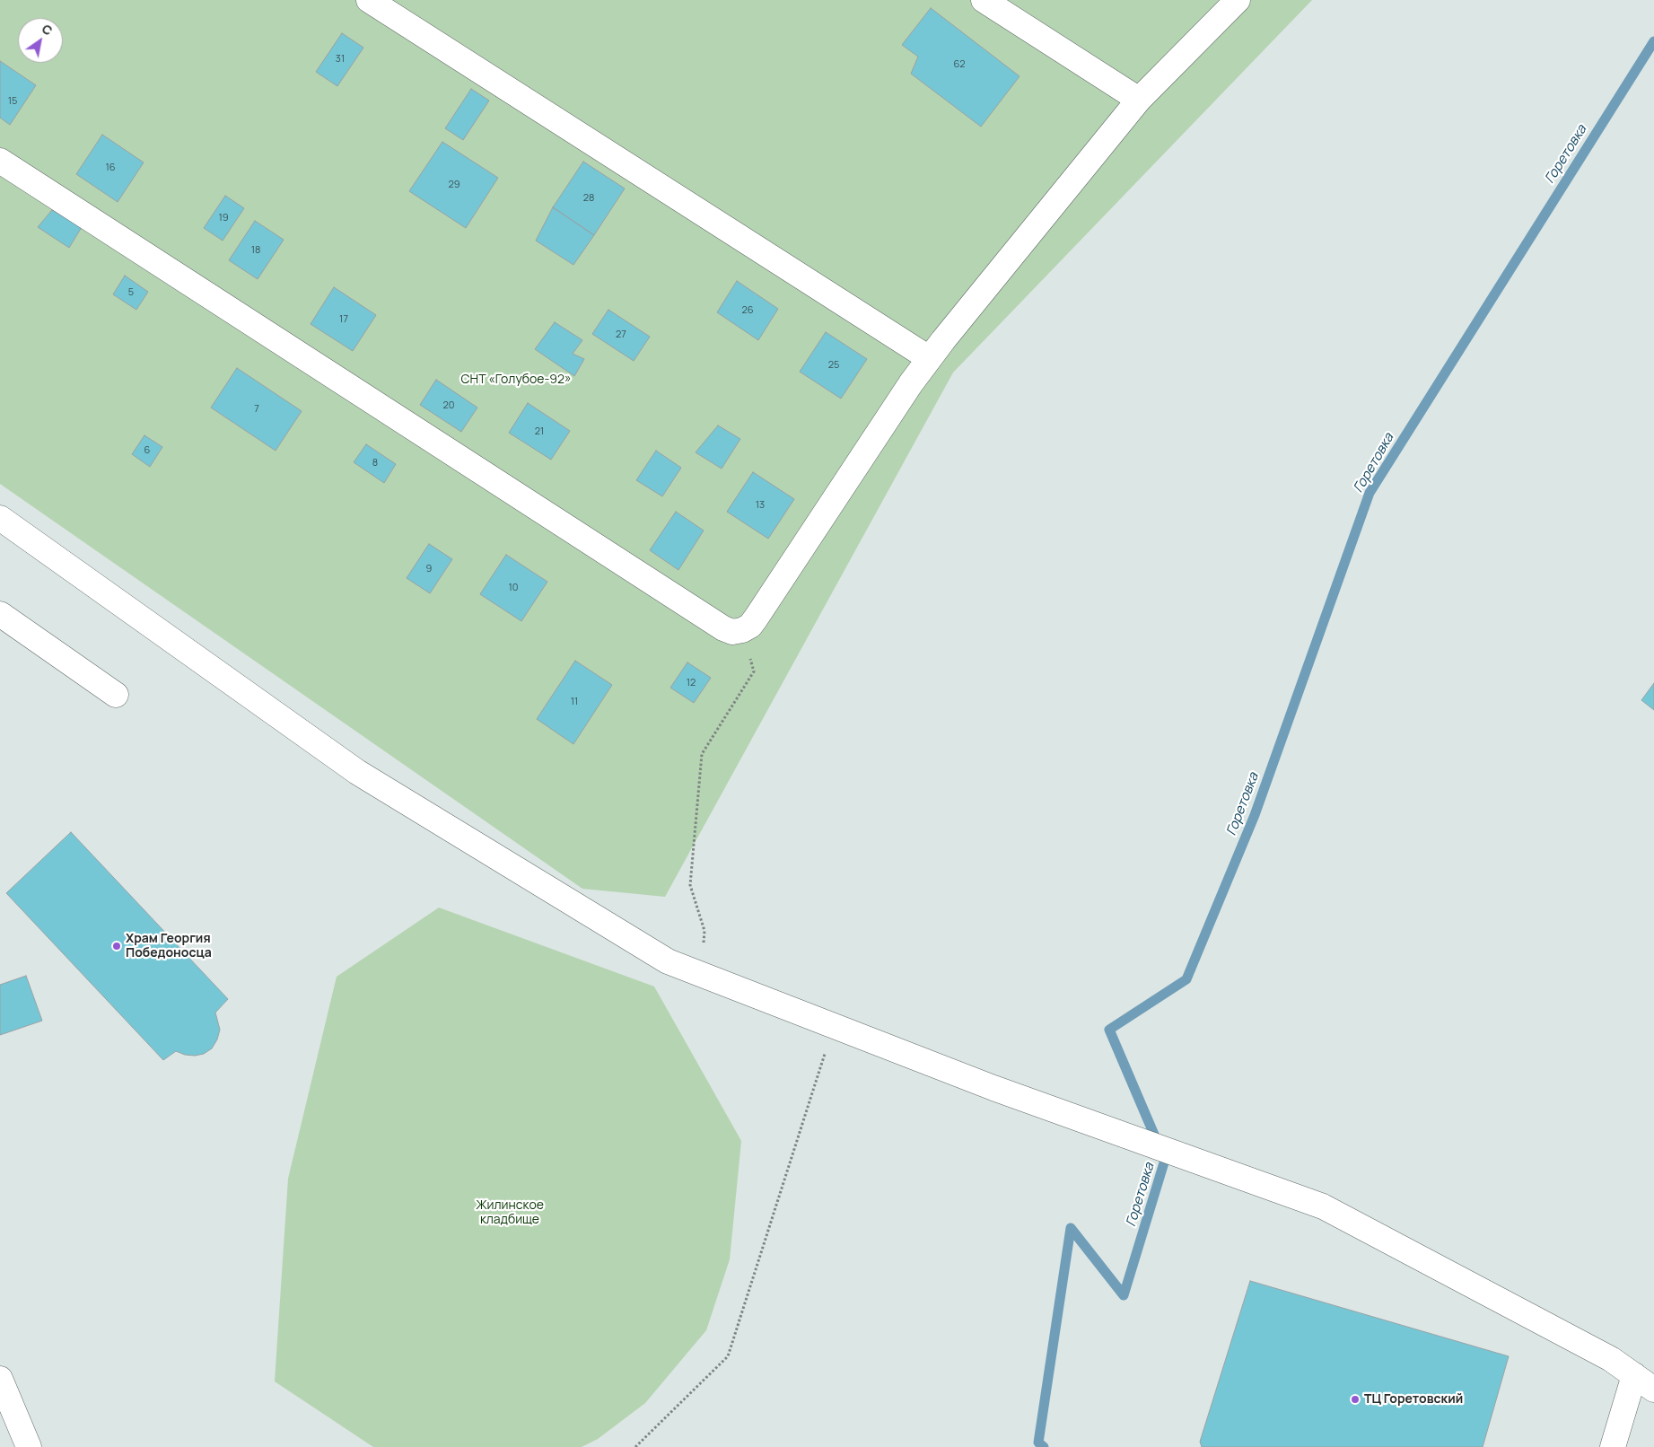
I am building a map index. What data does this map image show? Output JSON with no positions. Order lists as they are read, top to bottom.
{
  "water": ["Горетовка"],
  "parks": ["СНТ «Голубое-92»", "Жилинское кладбище"],
  "places": ["Храм Георгия Победоносца", "ТЦ Горетовский"],
  "house_numbers": [
    "31",
    "62",
    "15",
    "16",
    "29",
    "28",
    "19",
    "18",
    "5",
    "26",
    "17",
    "27",
    "25",
    "20",
    "7",
    "21",
    "6",
    "8",
    "13",
    "9",
    "10",
    "12",
    "11"
  ],
  "north": "top right"
}
